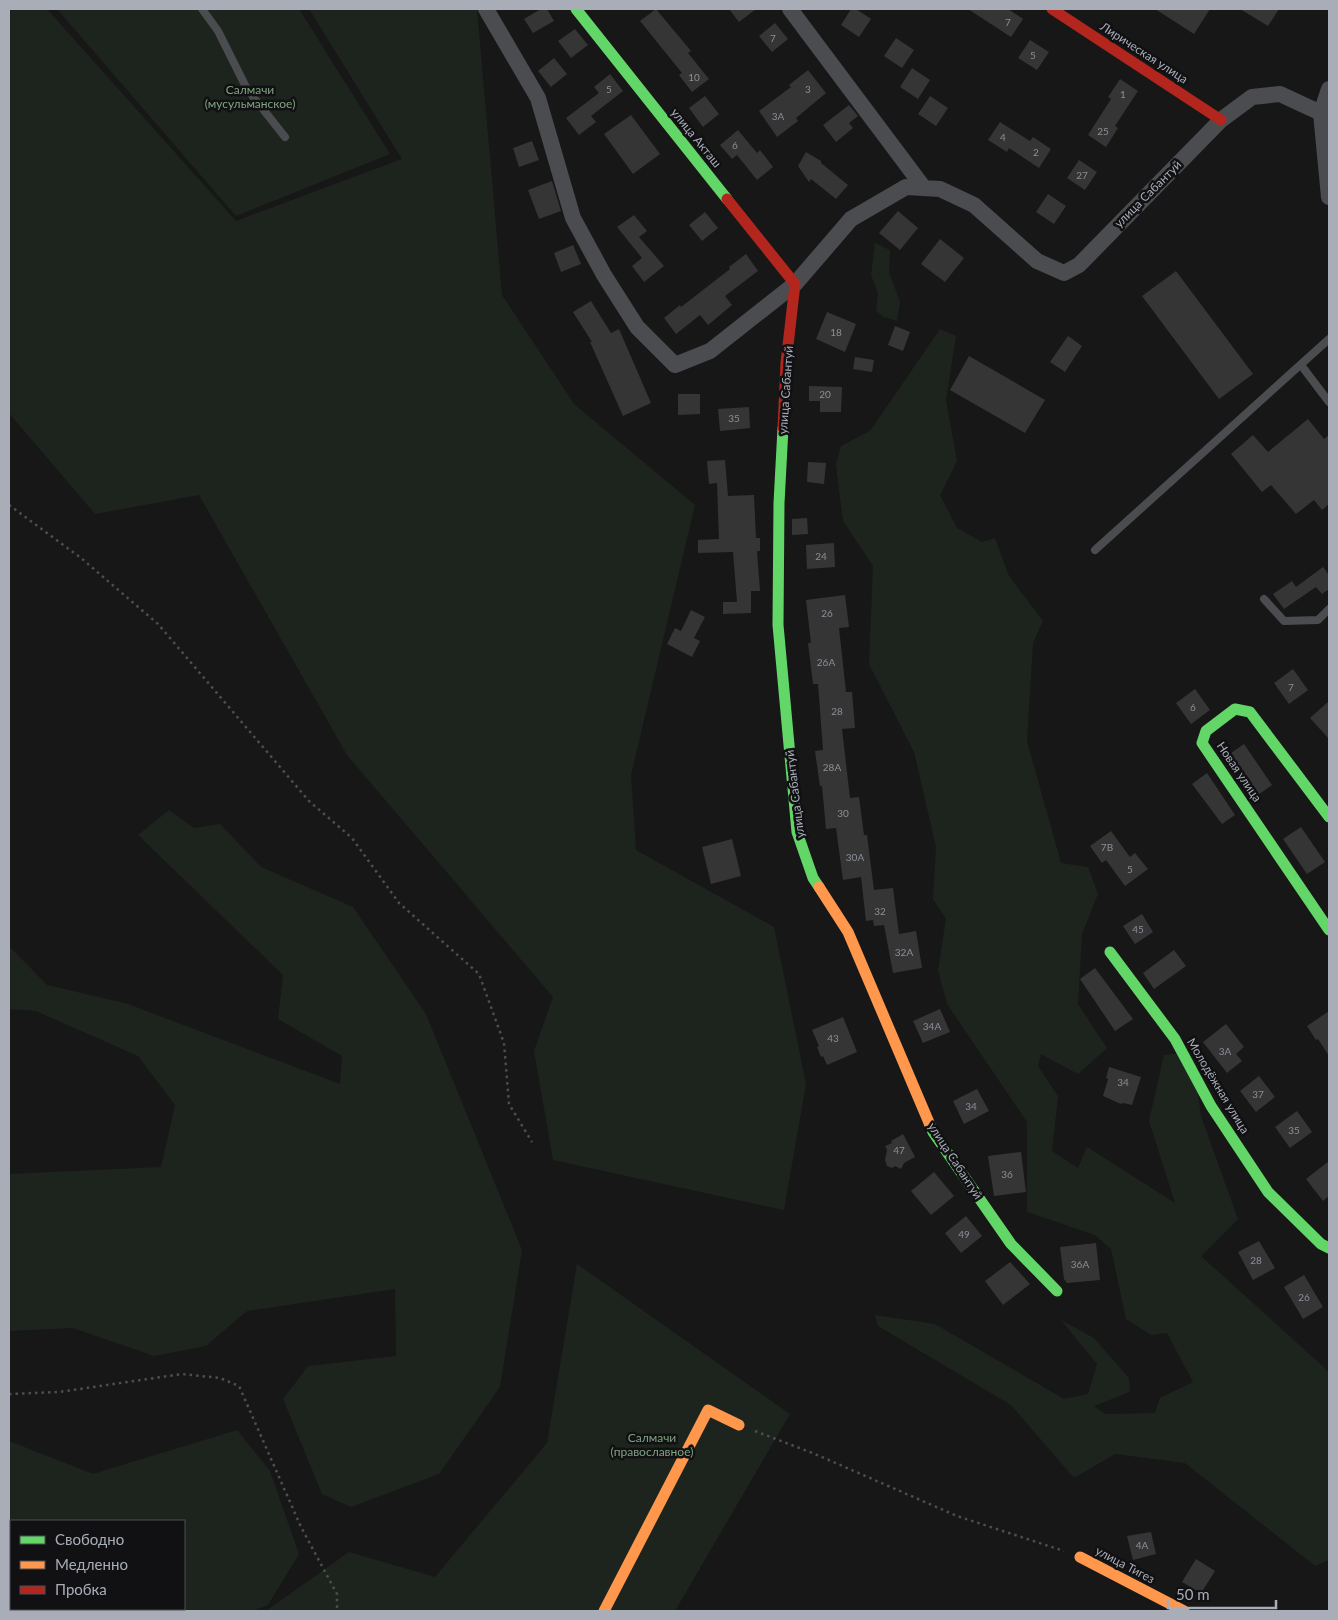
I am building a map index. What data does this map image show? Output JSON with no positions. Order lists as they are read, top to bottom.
{
  "streets": {
    "street": [
      "Лирическая улица",
      "улица Акташ",
      "улица Сабантуй",
      "Новая улица",
      "Молодёжная улица",
      "улица Тигез"
    ]
  },
  "crossings": [
    ["Лирическая улица", "улица Сабантуй"],
    ["улица Акташ", "улица Сабантуй"]
  ],
  "parks": ["Салмачи (мусульманское)", "Салмачи (православное)"],
  "house_numbers": [
    "7",
    "7",
    "5",
    "10",
    "5",
    "3",
    "1",
    "3А",
    "25",
    "4",
    "6",
    "2",
    "27",
    "18",
    "20",
    "35",
    "24",
    "26",
    "26А",
    "7",
    "6",
    "28",
    "28А",
    "30",
    "7В",
    "30А",
    "5",
    "32",
    "45",
    "32А",
    "34А",
    "43",
    "3А",
    "34",
    "37",
    "34",
    "35",
    "47",
    "36",
    "49",
    "28",
    "36А",
    "26",
    "4А"
  ],
  "legend": ["Свободно", "Медленно", "Пробка"],
  "scale_bar": "50 m"
}
